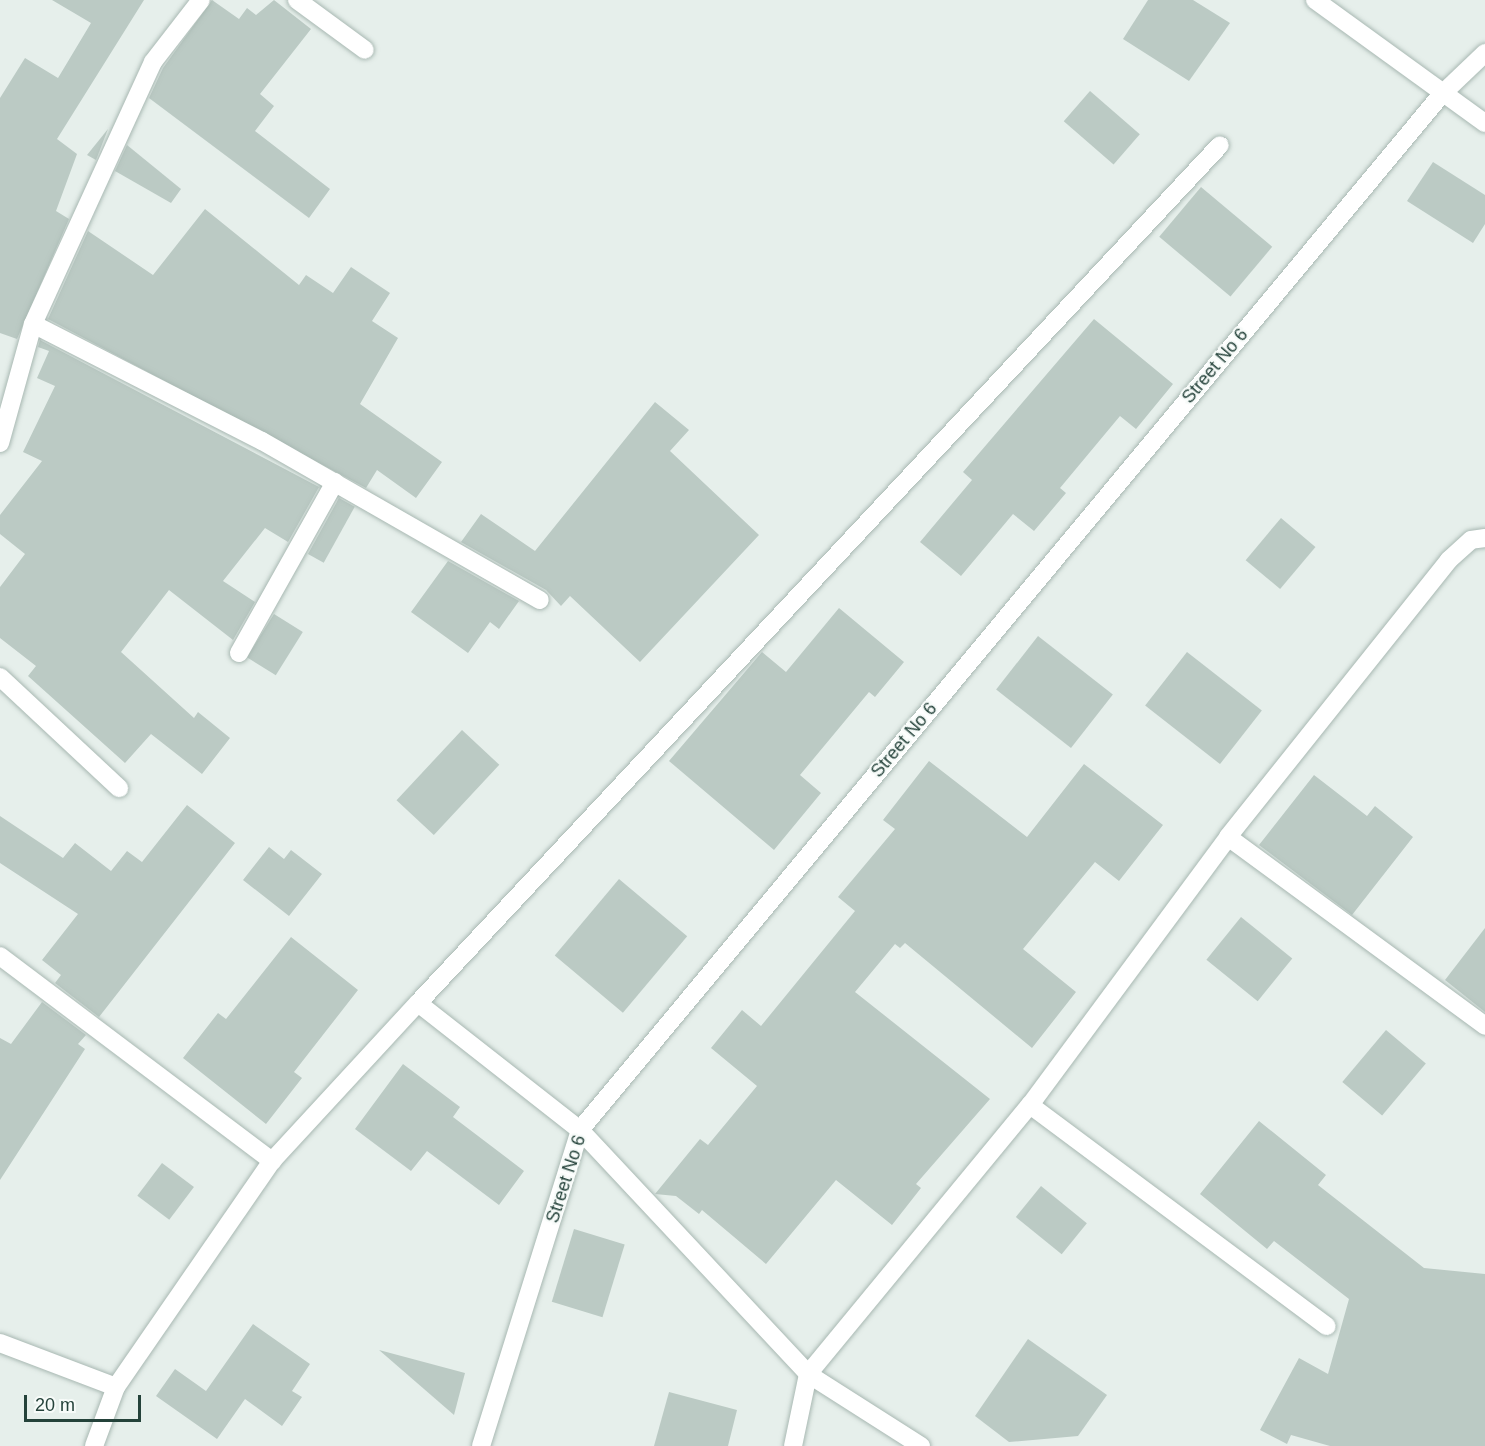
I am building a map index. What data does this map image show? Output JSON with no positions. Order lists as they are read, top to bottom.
{
  "streets": {
    "street": ["Street No 6"]
  },
  "scale_bar": "20 m"
}
